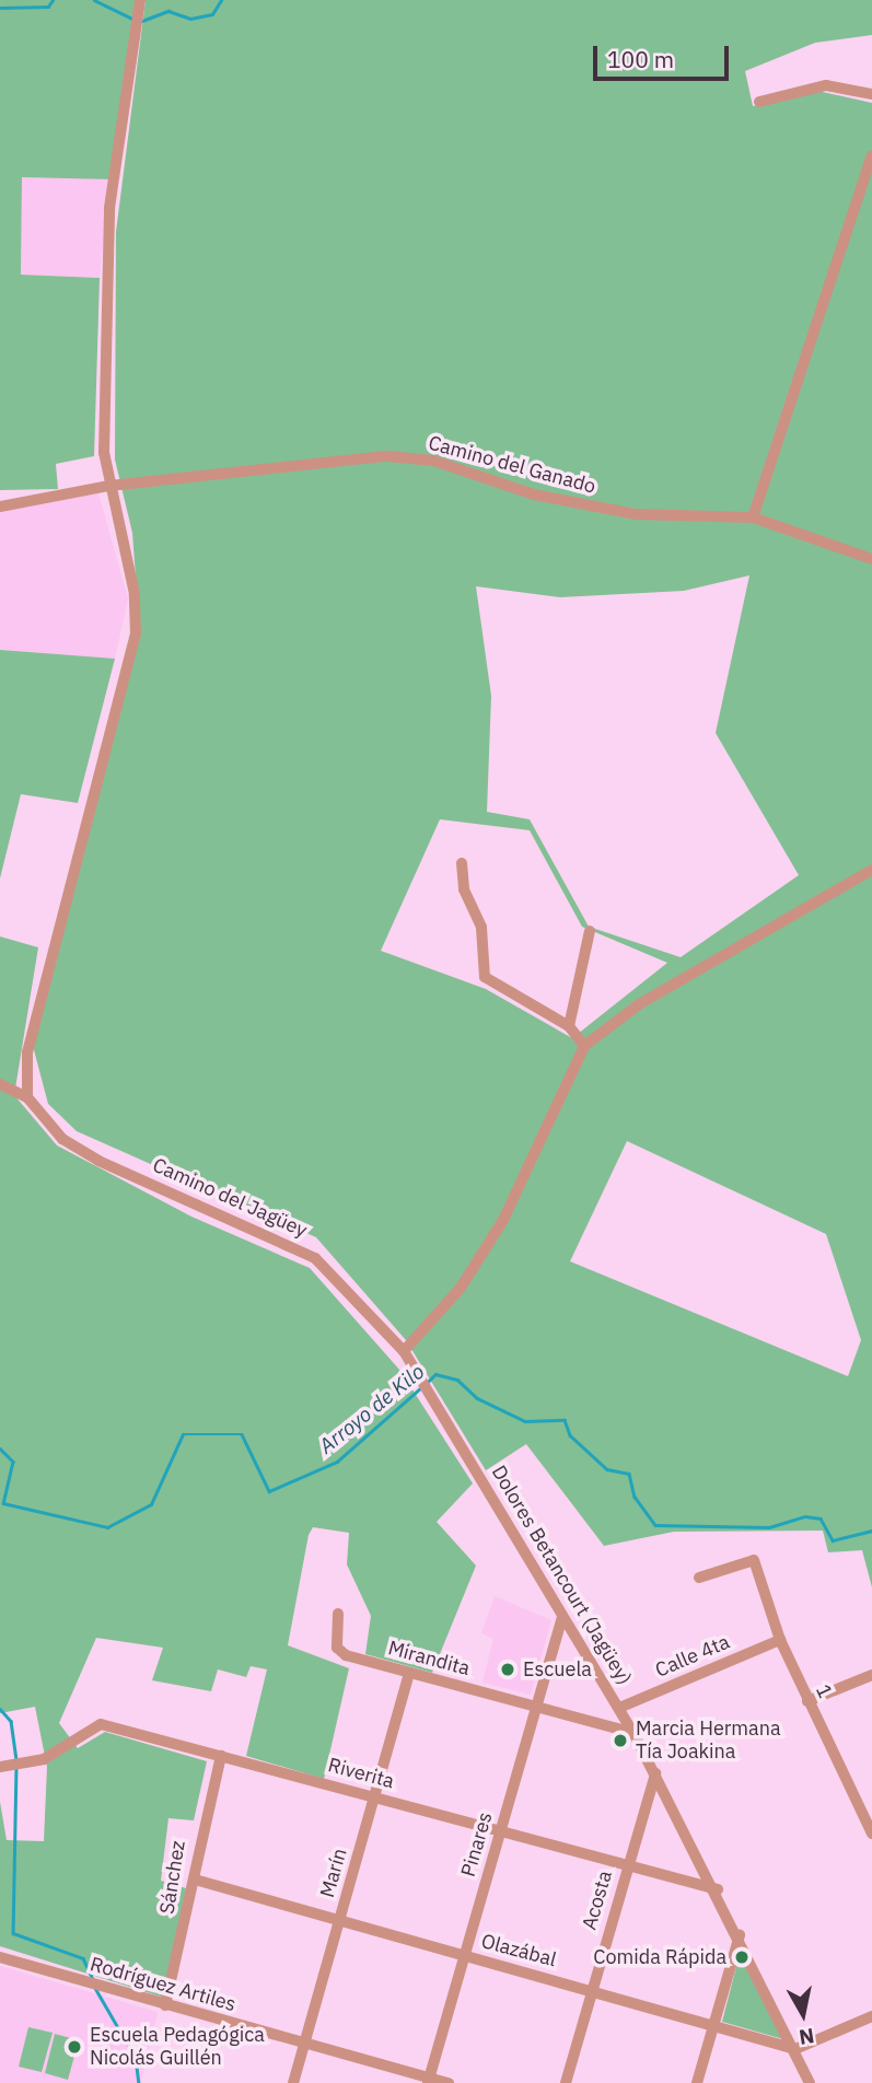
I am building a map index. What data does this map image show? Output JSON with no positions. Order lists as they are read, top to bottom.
{
  "streets": {
    "street": [
      "Camino del Ganado",
      "Camino del Jagüey",
      "Dolores Betancourt (Jagüey)",
      "Calle 4ta",
      "Mirandita",
      "1",
      "Riverita",
      "Pinares",
      "Marín",
      "Sánchez",
      "Acosta",
      "Olazábal",
      "Rodríguez Artiles"
    ]
  },
  "crossings": [
    ["Camino del Jagüey", "Dolores Betancourt (Jagüey)"],
    ["Dolores Betancourt (Jagüey)", "Calle 4ta"],
    ["Dolores Betancourt (Jagüey)", "Mirandita"],
    ["Dolores Betancourt (Jagüey)", "Riverita"],
    ["Dolores Betancourt (Jagüey)", "Pinares"],
    ["Dolores Betancourt (Jagüey)", "Acosta"],
    ["Dolores Betancourt (Jagüey)", "Olazábal"],
    ["Calle 4ta", "1"],
    ["Mirandita", "Pinares"],
    ["Mirandita", "Marín"],
    ["Riverita", "Pinares"],
    ["Riverita", "Marín"],
    ["Riverita", "Sánchez"],
    ["Riverita", "Acosta"],
    ["Pinares", "Olazábal"],
    ["Pinares", "Rodríguez Artiles"],
    ["Marín", "Olazábal"],
    ["Marín", "Rodríguez Artiles"],
    ["Sánchez", "Olazábal"],
    ["Sánchez", "Rodríguez Artiles"],
    ["Acosta", "Olazábal"]
  ],
  "water": ["Arroyo de Kilo"],
  "places": [
    "Escuela",
    "Marcia Hermana Tía Joakina",
    "Comida Rápida",
    "Escuela Pedagógica Nicolás Guillén"
  ],
  "scale_bar": "100 m",
  "north": "bottom"
}
